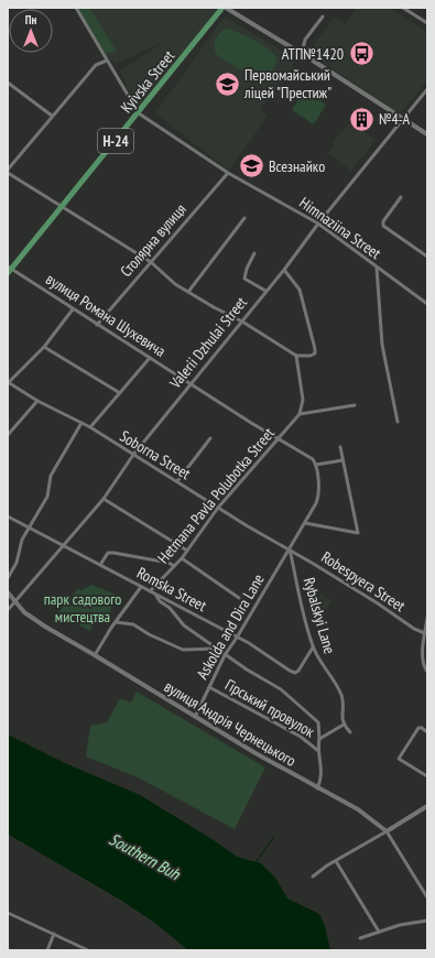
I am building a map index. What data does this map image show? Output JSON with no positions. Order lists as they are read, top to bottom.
{
  "streets": {
    "main road": ["Kyivska Street", "Н-24"],
    "street": [
      "Himnaziina Street",
      "Столярна вулиця",
      "вулиця Романа Шухевича",
      "Valerii Dzhulai Street",
      "Soborna Street",
      "Hetmana Pavla Polubotka Street",
      "Robespyera Street",
      "Romska Street",
      "Rybalskyi Lane",
      "Askolda and Dira Lane",
      "Гірський провулок",
      "вулиця Андрія Чернецького"
    ]
  },
  "crossings": [
    ["Kyivska Street", "Himnaziina Street"],
    ["Kyivska Street", "вулиця Романа Шухевича"],
    ["Himnaziina Street", "Столярна вулиця"],
    ["Himnaziina Street", "Valerii Dzhulai Street"],
    ["Столярна вулиця", "вулиця Романа Шухевича"],
    ["вулиця Романа Шухевича", "Valerii Dzhulai Street"],
    ["вулиця Романа Шухевича", "Hetmana Pavla Polubotka Street"],
    ["Valerii Dzhulai Street", "Soborna Street"],
    ["Valerii Dzhulai Street", "Romska Street"],
    ["Valerii Dzhulai Street", "вулиця Андрія Чернецького"],
    ["Soborna Street", "Hetmana Pavla Polubotka Street"],
    ["Soborna Street", "Robespyera Street"],
    ["Soborna Street", "Rybalskyi Lane"],
    ["Soborna Street", "Askolda and Dira Lane"],
    ["Hetmana Pavla Polubotka Street", "Romska Street"],
    ["Robespyera Street", "Rybalskyi Lane"],
    ["Robespyera Street", "Askolda and Dira Lane"],
    ["Romska Street", "Rybalskyi Lane"],
    ["Romska Street", "Askolda and Dira Lane"],
    ["Rybalskyi Lane", "Askolda and Dira Lane"],
    ["Askolda and Dira Lane", "Гірський провулок"],
    ["Askolda and Dira Lane", "вулиця Андрія Чернецького"]
  ],
  "water": ["Southern Buh"],
  "parks": ["парк садового мистецтва"],
  "places": {
    "bus stop": ["АТП№1420"],
    "school or university": ["Первомайський ліцей \"Престиж\"", "Всезнайко"],
    "building": ["№4-А"]
  },
  "north": "top"
}
